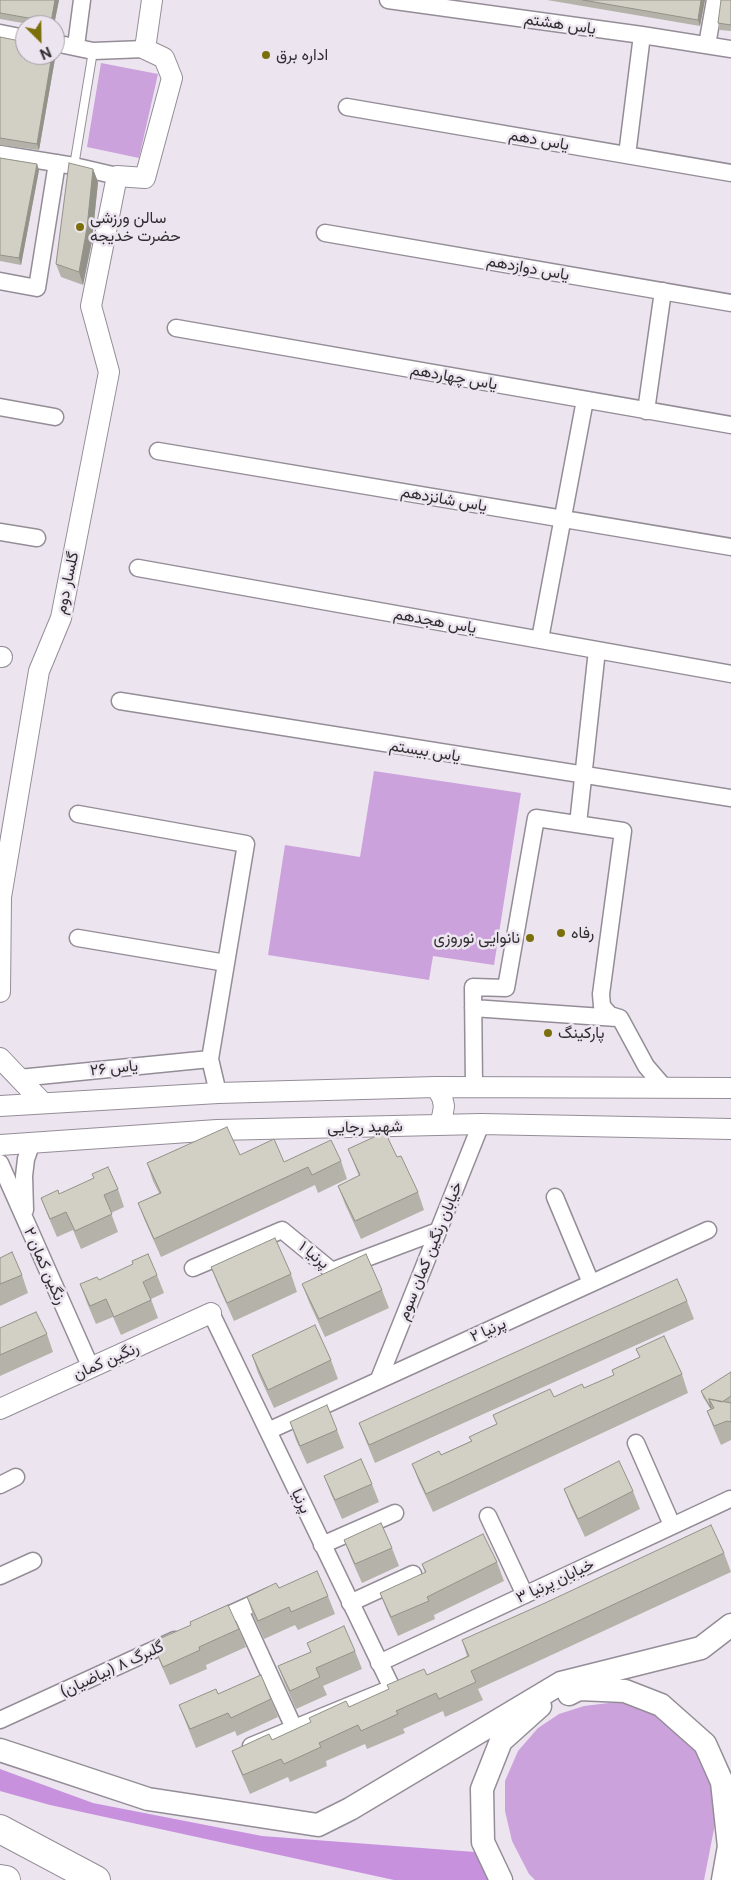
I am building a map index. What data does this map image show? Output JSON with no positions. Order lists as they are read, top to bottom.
{
  "streets": {
    "street": [
      "یاس هشتم",
      "یاس دهم",
      "یاس دوازدهم",
      "یاس چهاردهم",
      "یاس شانزدهم",
      "گلسار دوم",
      "یاس هجدهم",
      "یاس بیستم",
      "یاس ۲۶",
      "شهید رجایی",
      "خیابان رنگین کمان سوم",
      "پرنیا ۱",
      "رنگین کمان ۲",
      "پرنیا ۲",
      "رنگین کمان",
      "پرنیا",
      "خیابان پرنیا ۳",
      "گلبرگ ۸ (بیاضیان)"
    ]
  },
  "crossings": [
    ["شهید رجایی", "خیابان رنگین کمان سوم"],
    ["خیابان رنگین کمان سوم", "پرنیا ۱"],
    ["خیابان رنگین کمان سوم", "پرنیا ۲"],
    ["رنگین کمان ۲", "رنگین کمان"],
    ["پرنیا ۲", "پرنیا"],
    ["رنگین کمان", "پرنیا"],
    ["پرنیا", "خیابان پرنیا ۳"]
  ],
  "places": [
    "اداره برق",
    "سالن ورزشی حضرت خدیجه",
    "رفاه",
    "نانوایی نوروزی",
    "پارکینگ"
  ],
  "north": "bottom right"
}
